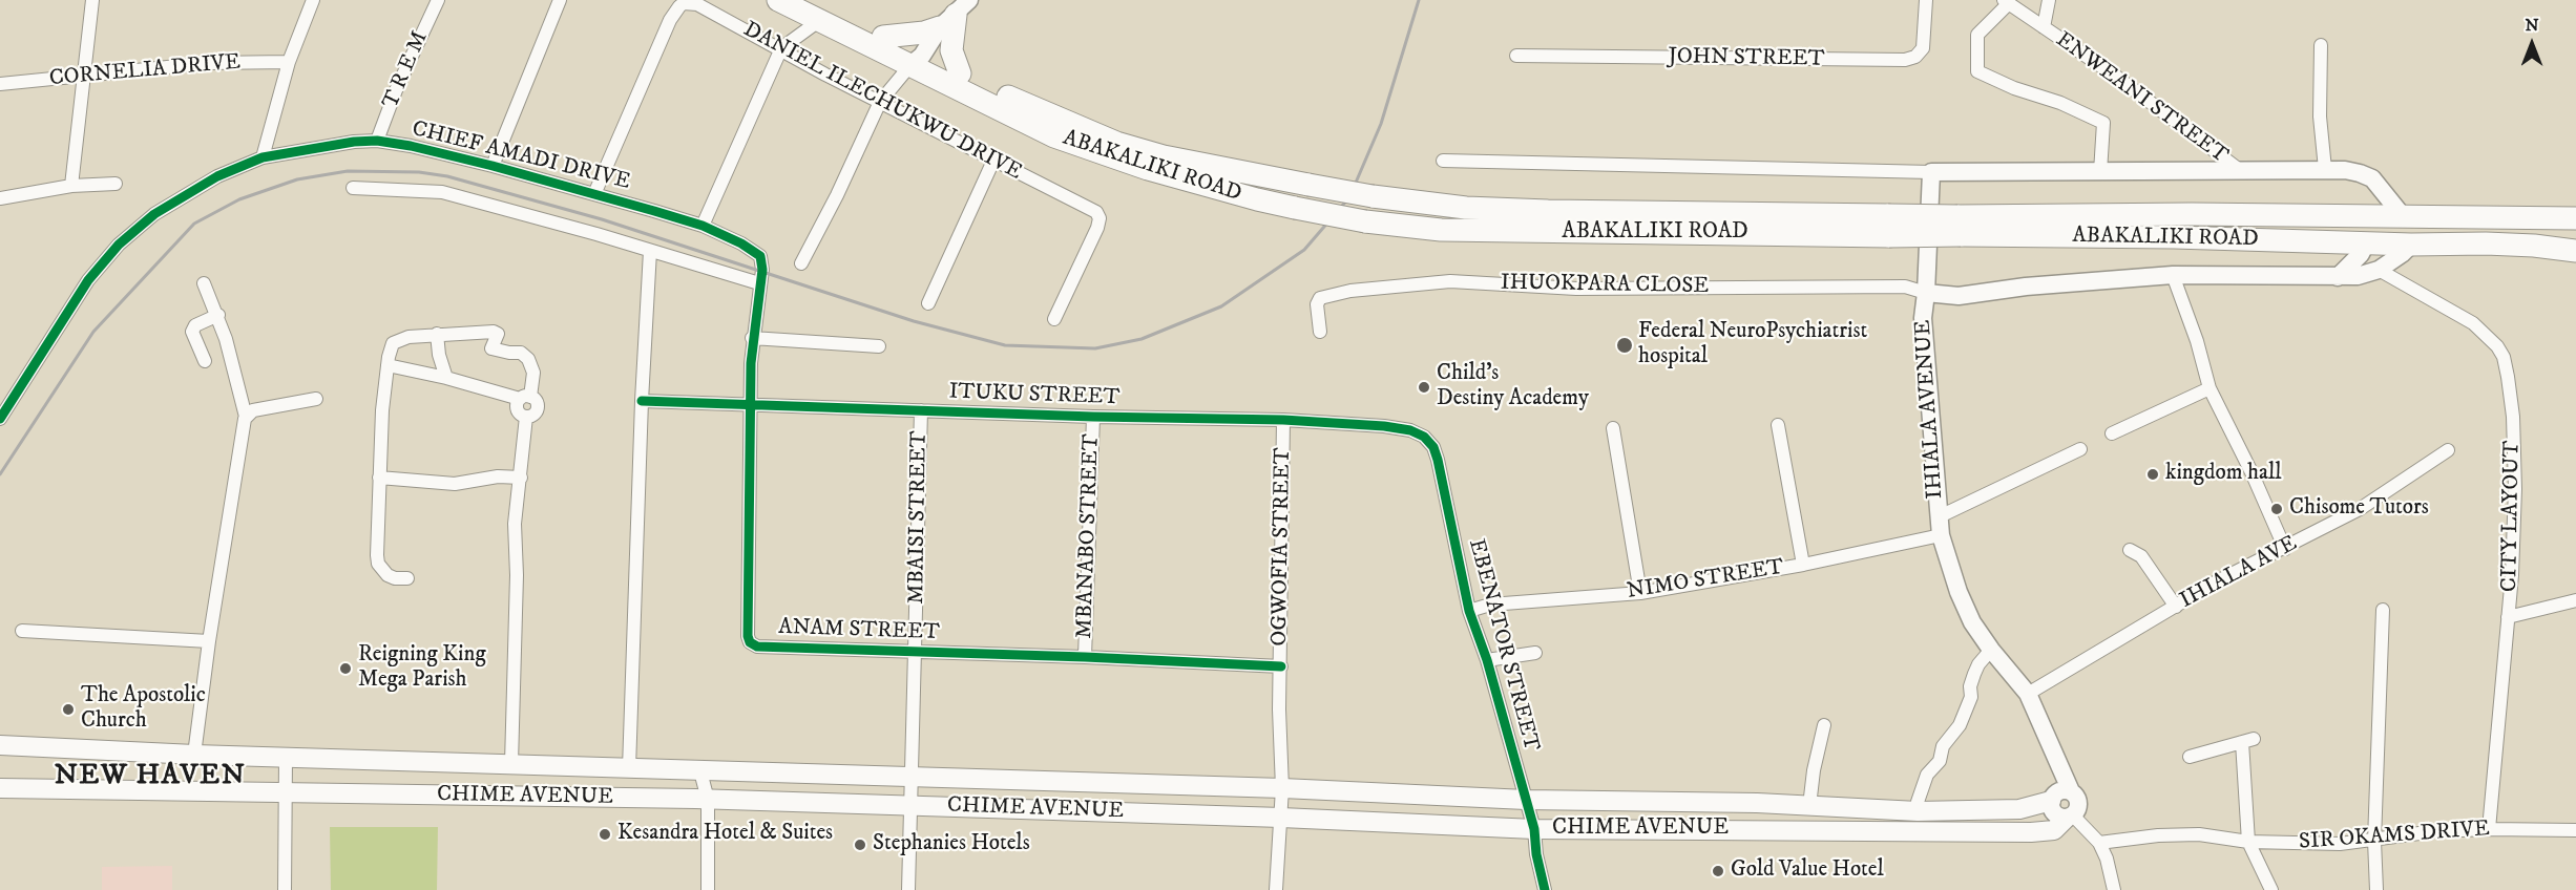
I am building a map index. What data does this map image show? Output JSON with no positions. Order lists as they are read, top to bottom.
{
  "streets": {
    "highway": ["ABAKALIKI ROAD"],
    "main road": ["ENWEANI STREET", "IHIALA AVENUE", "CHIME AVENUE"],
    "street": [
      "JOHN STREET",
      "T R E M",
      "CORNELIA DRIVE",
      "DANIEL ILECHUKWU DRIVE",
      "CHIEF AMADI DRIVE",
      "IHUOKPARA CLOSE",
      "ITUKU STREET",
      "CITY LAYOUT",
      "MBAISI STREET",
      "MBANABO STREET",
      "OGWOFIA STREET",
      "IHIALA AVE",
      "NIMO STREET",
      "ANAM STREET",
      "EBENATOR STREET",
      "SIR OKAMS DRIVE"
    ]
  },
  "crossings": [
    ["T R E M", "CHIEF AMADI DRIVE"],
    ["ENWEANI STREET", "ABAKALIKI ROAD"],
    ["DANIEL ILECHUKWU DRIVE", "CHIEF AMADI DRIVE"],
    ["CHIEF AMADI DRIVE", "ANAM STREET"],
    ["ABAKALIKI ROAD", "IHIALA AVENUE"],
    ["IHUOKPARA CLOSE", "IHIALA AVENUE"],
    ["ITUKU STREET", "MBAISI STREET"],
    ["ITUKU STREET", "MBANABO STREET"],
    ["ITUKU STREET", "OGWOFIA STREET"],
    ["ITUKU STREET", "ANAM STREET"],
    ["ITUKU STREET", "EBENATOR STREET"],
    ["IHIALA AVENUE", "CITY LAYOUT"],
    ["IHIALA AVENUE", "IHIALA AVE"],
    ["IHIALA AVENUE", "NIMO STREET"],
    ["IHIALA AVENUE", "CHIME AVENUE"],
    ["CITY LAYOUT", "SIR OKAMS DRIVE"],
    ["MBAISI STREET", "ANAM STREET"],
    ["MBAISI STREET", "CHIME AVENUE"],
    ["MBANABO STREET", "ANAM STREET"],
    ["OGWOFIA STREET", "ANAM STREET"],
    ["OGWOFIA STREET", "CHIME AVENUE"],
    ["NIMO STREET", "EBENATOR STREET"],
    ["EBENATOR STREET", "CHIME AVENUE"]
  ],
  "districts": ["NEW HAVEN"],
  "places": [
    "Federal NeuroPsychiatrist hospital",
    "Child's Destiny Academy",
    "kingdom hall",
    "Chisome Tutors",
    "Reigning King Mega Parish",
    "The Apostolic Church",
    "Kesandra Hotel & Suites",
    "Stephanies Hotels",
    "Gold Value Hotel"
  ],
  "north": "top"
}
